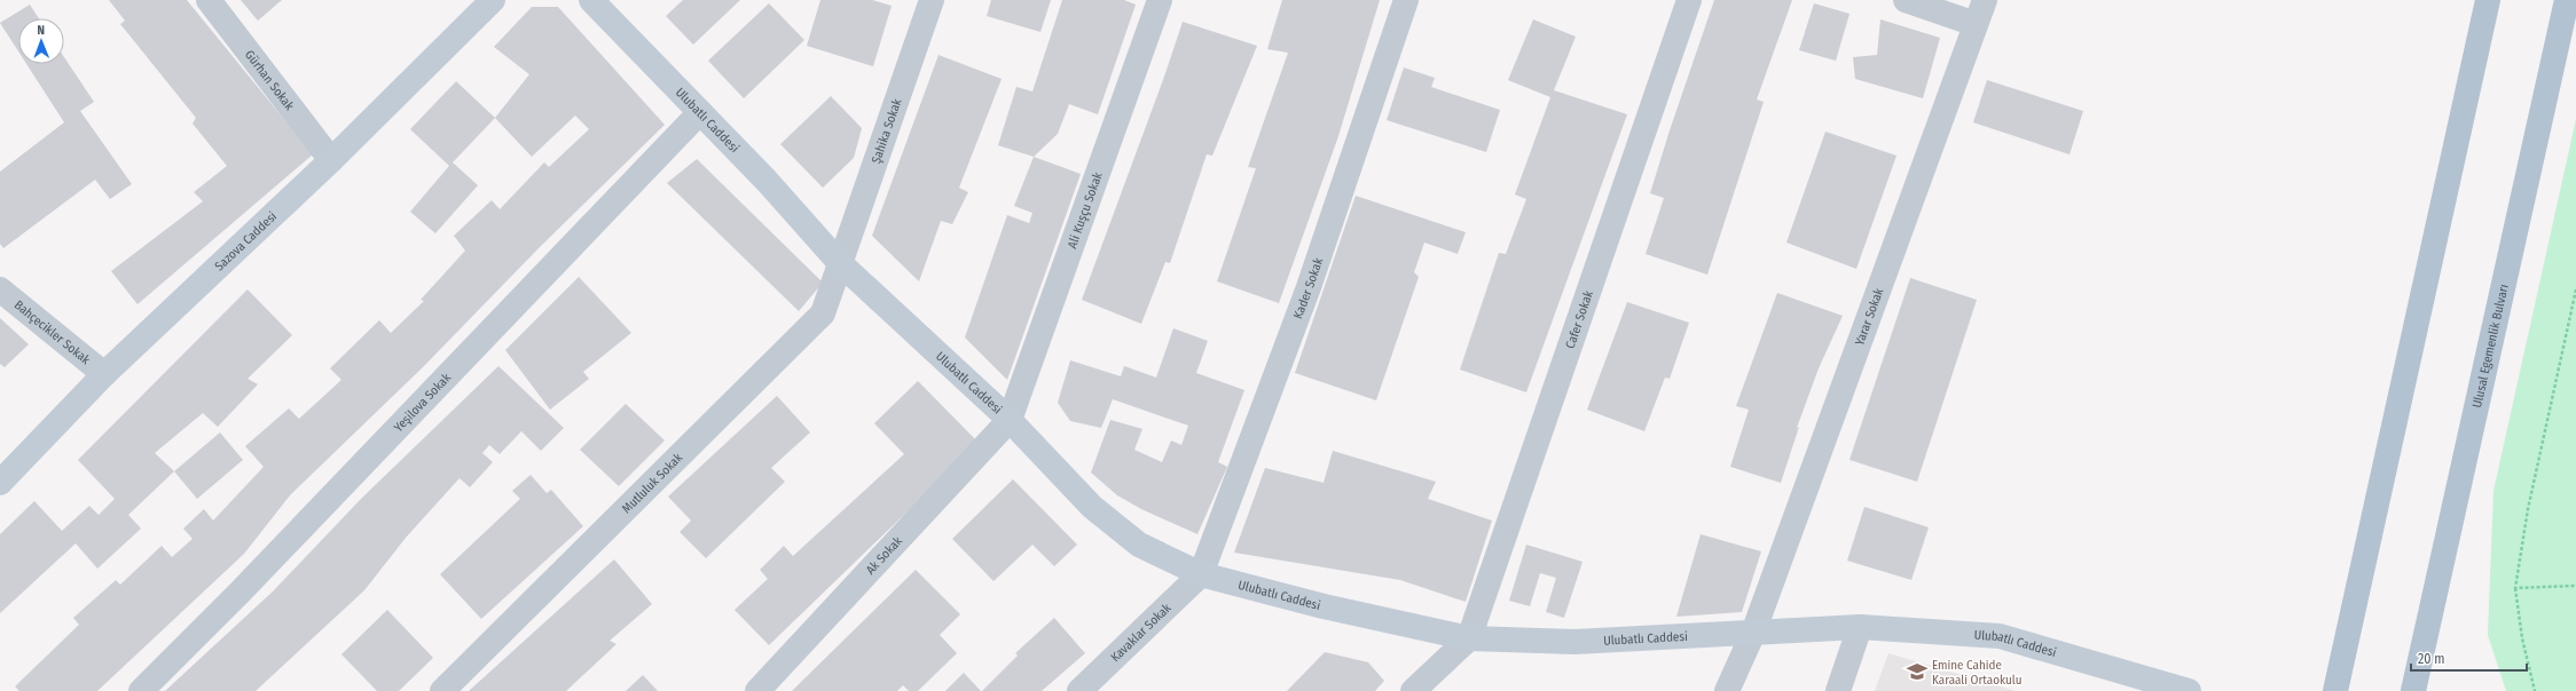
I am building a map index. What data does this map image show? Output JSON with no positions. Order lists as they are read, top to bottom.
{
  "streets": {
    "main road": ["Ulusal Egemenlik Bulvarı"],
    "street": [
      "Gürhan Sokak",
      "Ulubatlı Caddesi",
      "Şahika Sokak",
      "Ali Kuşçu Sokak",
      "Sazova Caddesi",
      "Kader Sokak",
      "Yarar Sokak",
      "Cafer Sokak",
      "Bahçecikler Sokak",
      "Yeşilova Sokak",
      "Mutluluk Sokak",
      "Ak Sokak",
      "Kavaklar Sokak"
    ]
  },
  "crossings": [
    ["Gürhan Sokak", "Sazova Caddesi"],
    ["Ulubatlı Caddesi", "Şahika Sokak"],
    ["Ulubatlı Caddesi", "Ali Kuşçu Sokak"],
    ["Ulubatlı Caddesi", "Kader Sokak"],
    ["Ulubatlı Caddesi", "Yarar Sokak"],
    ["Ulubatlı Caddesi", "Cafer Sokak"],
    ["Ulubatlı Caddesi", "Yeşilova Sokak"],
    ["Ulubatlı Caddesi", "Mutluluk Sokak"],
    ["Ulubatlı Caddesi", "Ak Sokak"],
    ["Ulubatlı Caddesi", "Kavaklar Sokak"],
    ["Şahika Sokak", "Mutluluk Sokak"],
    ["Ali Kuşçu Sokak", "Ak Sokak"],
    ["Sazova Caddesi", "Bahçecikler Sokak"],
    ["Kader Sokak", "Kavaklar Sokak"]
  ],
  "places": {
    "school or university": ["Emine Cahide Karaali Ortaokulu"]
  },
  "scale_bar": "20 m",
  "north": "top"
}
